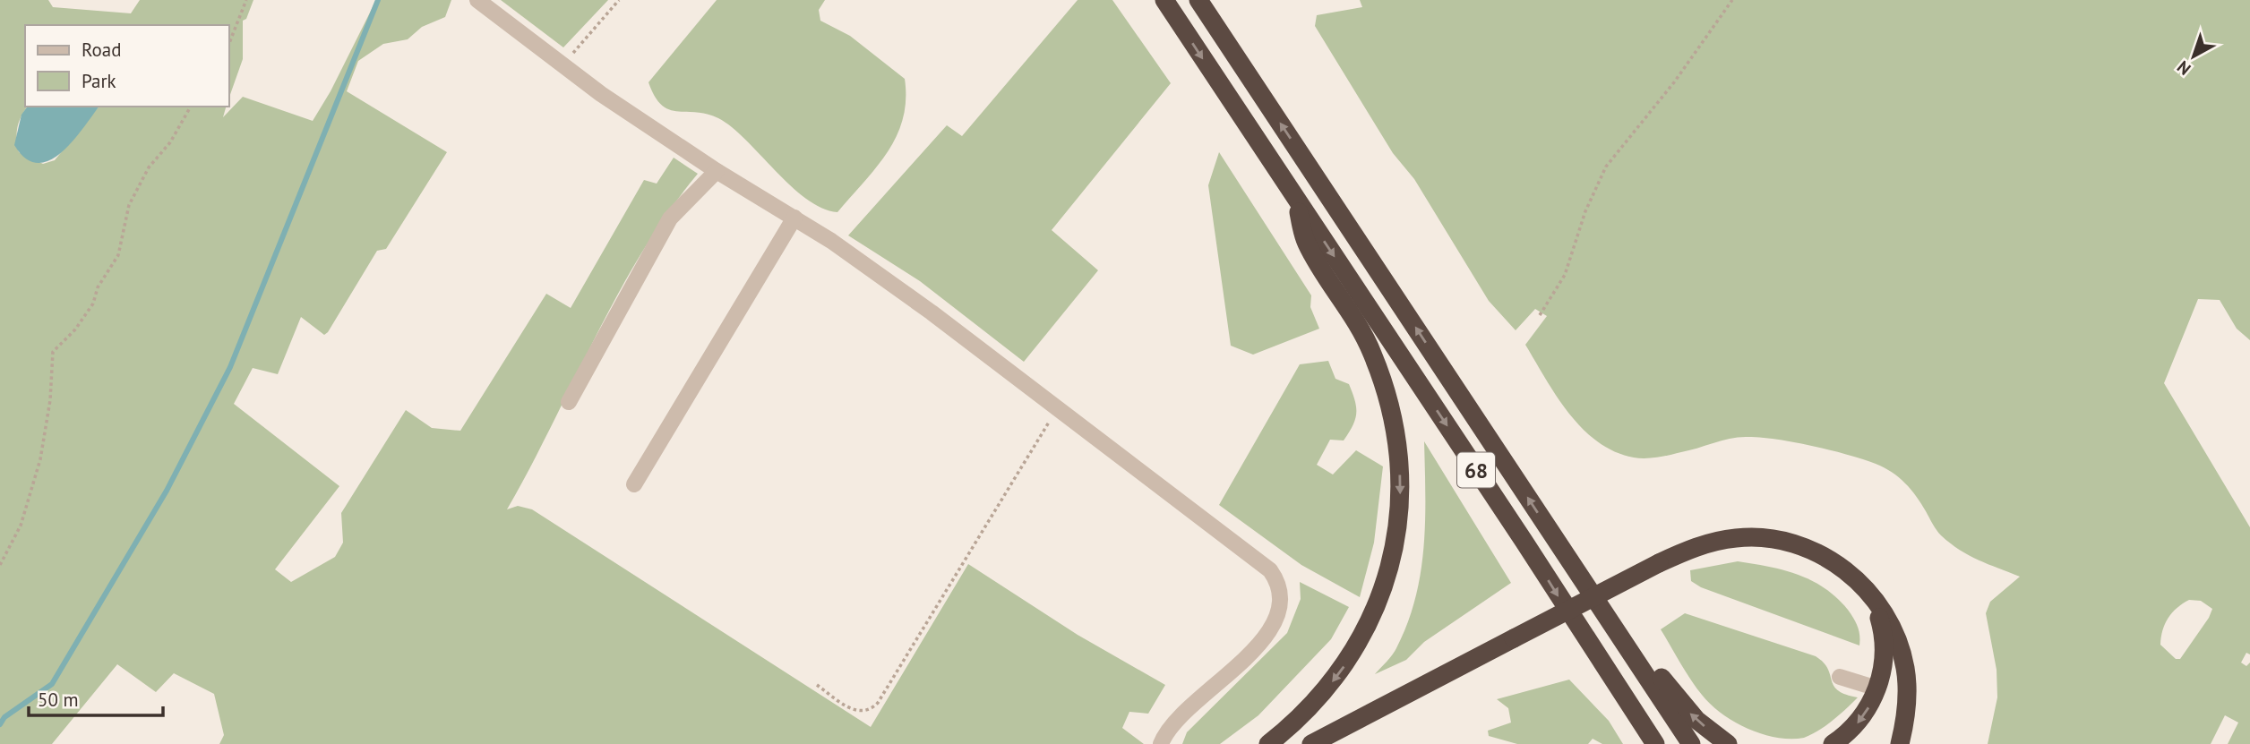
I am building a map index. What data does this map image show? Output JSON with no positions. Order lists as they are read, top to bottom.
{
  "streets": {
    "highway": ["68"]
  },
  "legend": ["Road", "Park"],
  "scale_bar": "50 m",
  "north": "bottom left"
}
